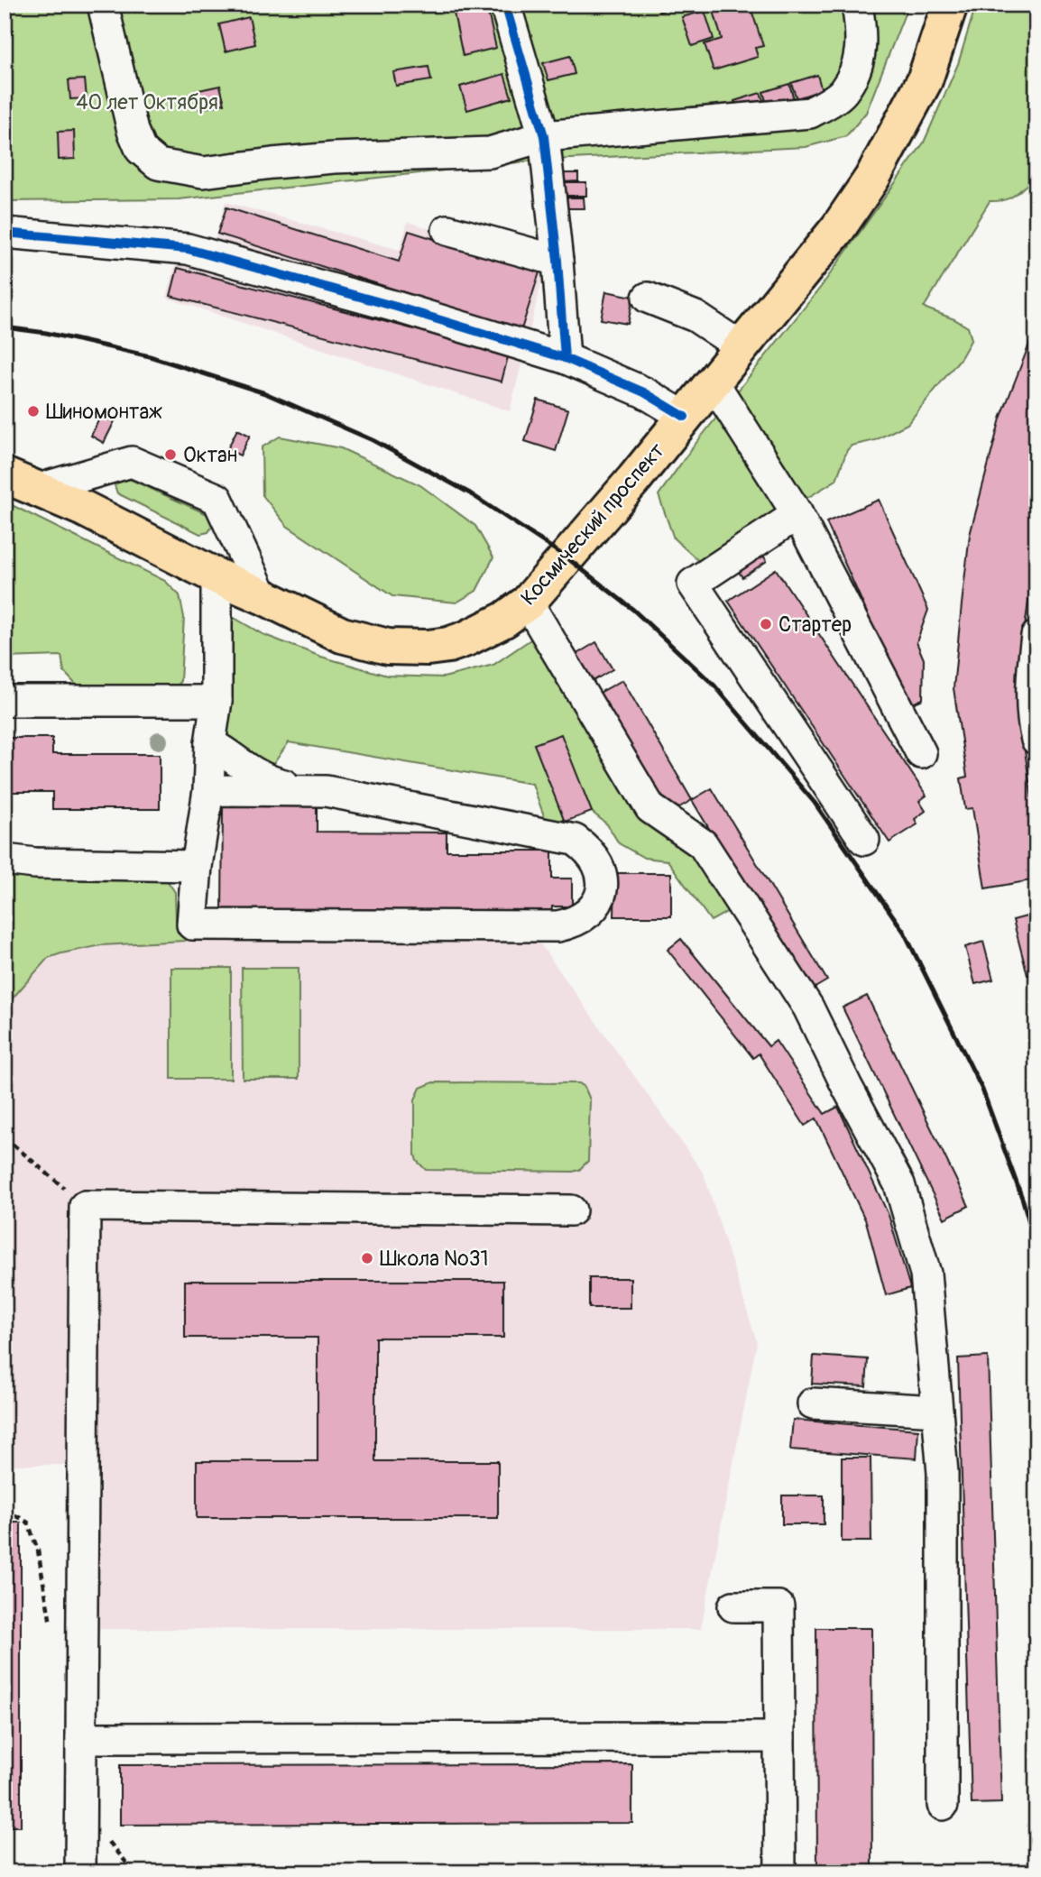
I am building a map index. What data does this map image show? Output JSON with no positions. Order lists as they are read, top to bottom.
{
  "streets": {
    "main road": ["Космический проспект"]
  },
  "parks": ["40 лет Октября"],
  "places": [
    "Шиномонтаж",
    "Октан",
    "Стартер",
    "Школа №31"
  ]
}
